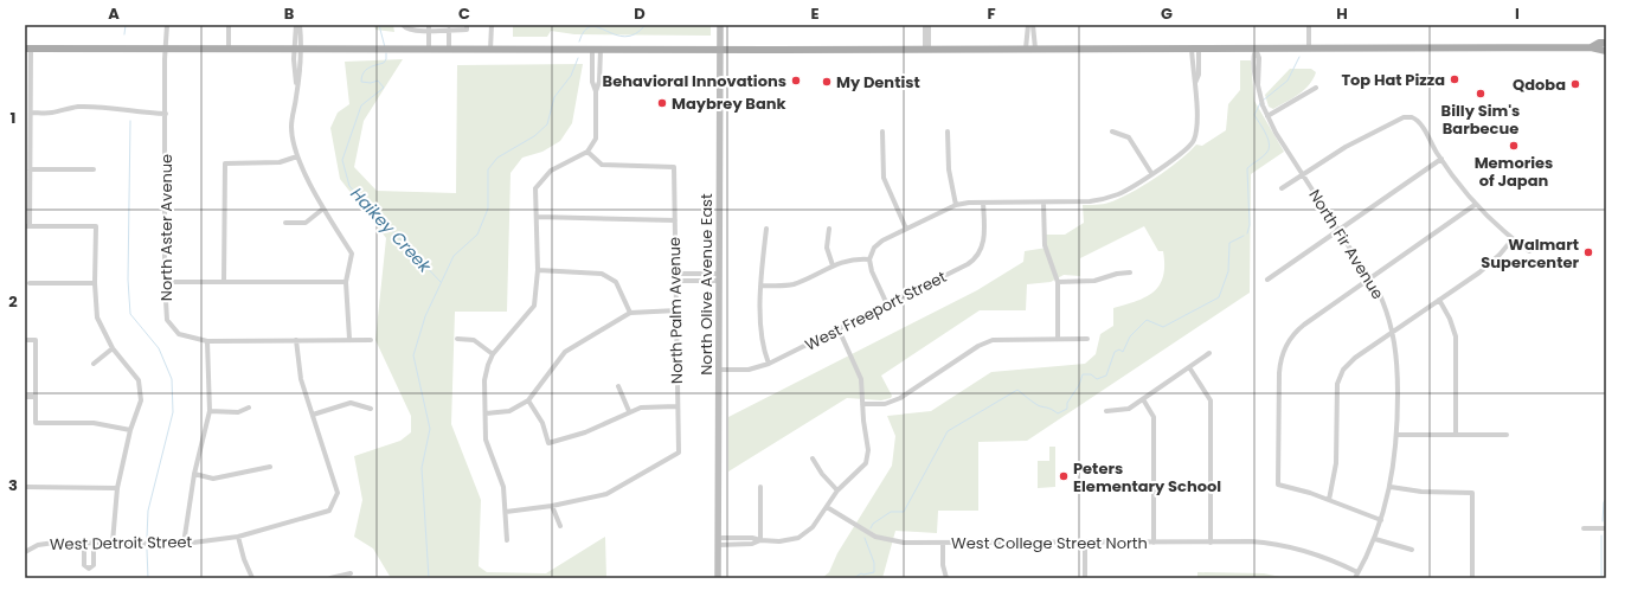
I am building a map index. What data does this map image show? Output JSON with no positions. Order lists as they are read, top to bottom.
{
  "streets": {
    "street": [
      "North Aster Avenue",
      "North Fir Avenue",
      "North Olive Avenue East",
      "North Palm Avenue",
      "West Freeport Street",
      "West Detroit Street",
      "West College Street North"
    ]
  },
  "crossings": [
    ["North Fir Avenue", "West College Street North"],
    ["North Olive Avenue East", "West Freeport Street"]
  ],
  "water": ["Haikey Creek"],
  "places": [
    "Top Hat Pizza",
    "Behavioral Innovations",
    "My Dentist",
    "Qdoba",
    "Billy Sim's Barbecue",
    "Maybrey Bank",
    "Memories of Japan",
    "Walmart Supercenter",
    "Peters Elementary School"
  ],
  "grid": {
    "columns": [
      "A",
      "B",
      "C",
      "D",
      "E",
      "F",
      "G",
      "H",
      "I"
    ],
    "rows": ["1", "2", "3"]
  }
}
